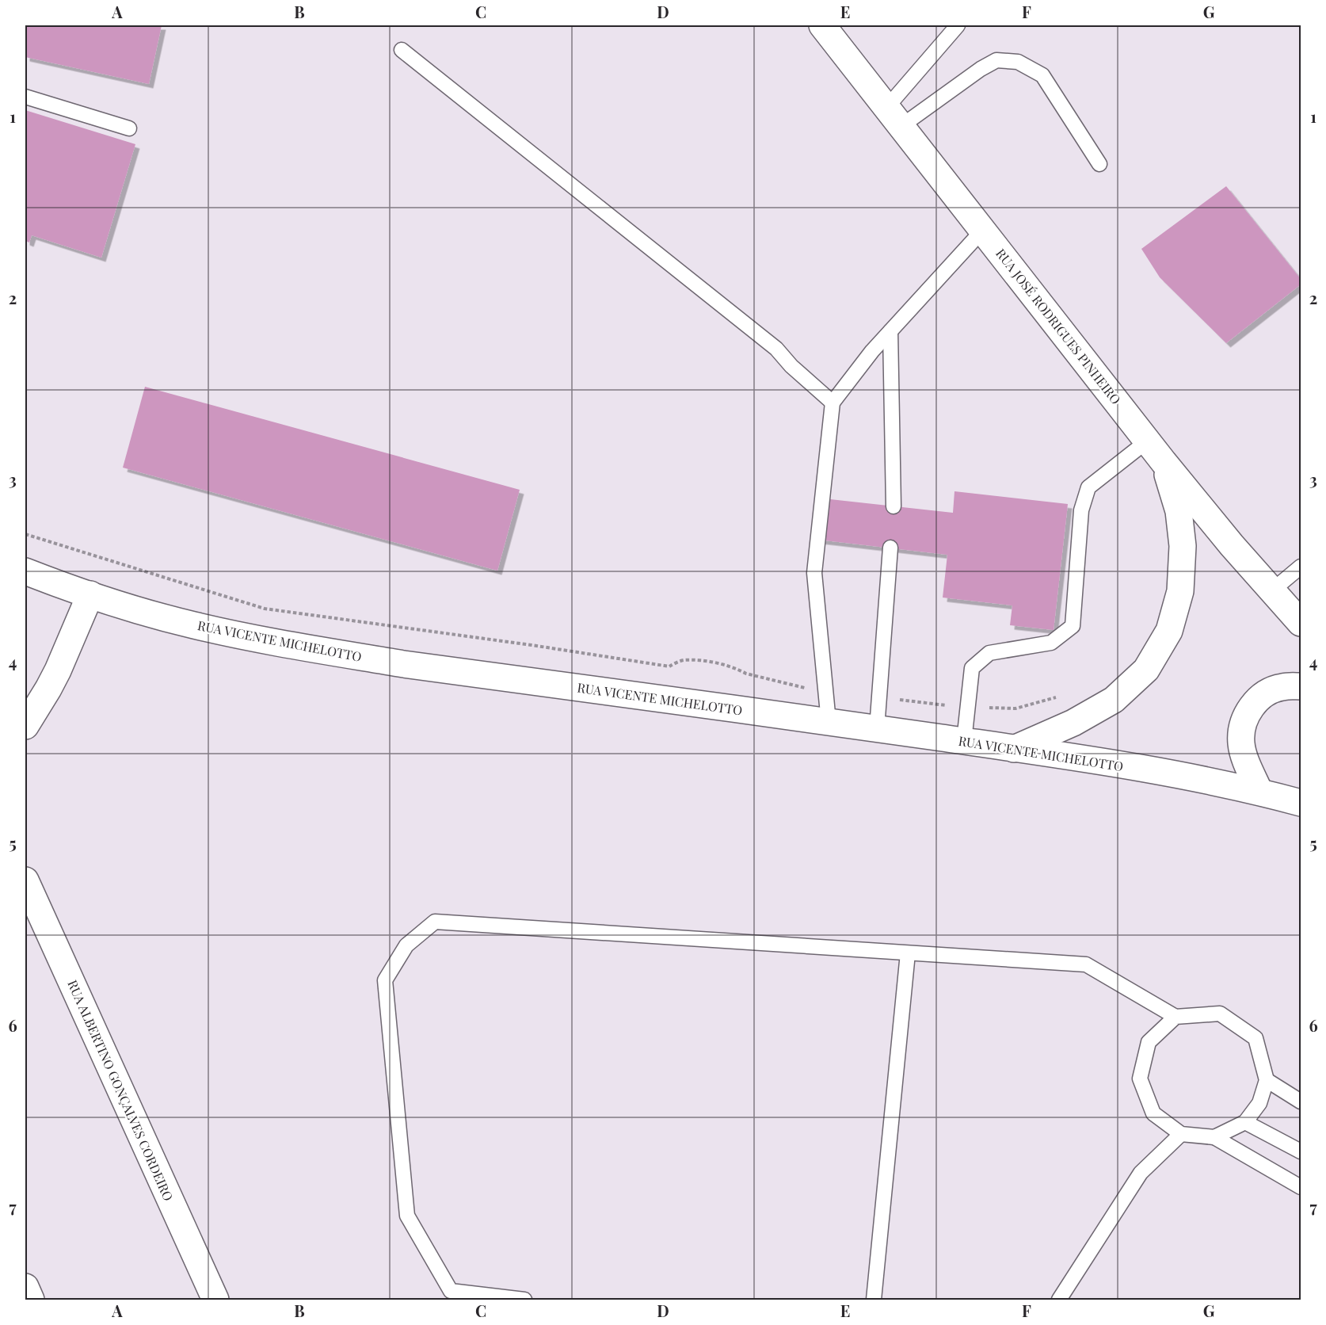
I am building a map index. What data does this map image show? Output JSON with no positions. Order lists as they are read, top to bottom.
{
  "streets": {
    "main road": ["RUA JOSÉ RODRIGUES PINHEIRO", "RUA VICENTE MICHELOTTO", "RUA ALBERTINO GONÇALVES CORDEIRO"]
  },
  "grid": {
    "columns": [
      "A",
      "B",
      "C",
      "D",
      "E",
      "F",
      "G"
    ],
    "rows": [
      "1",
      "2",
      "3",
      "4",
      "5",
      "6",
      "7"
    ]
  }
}
